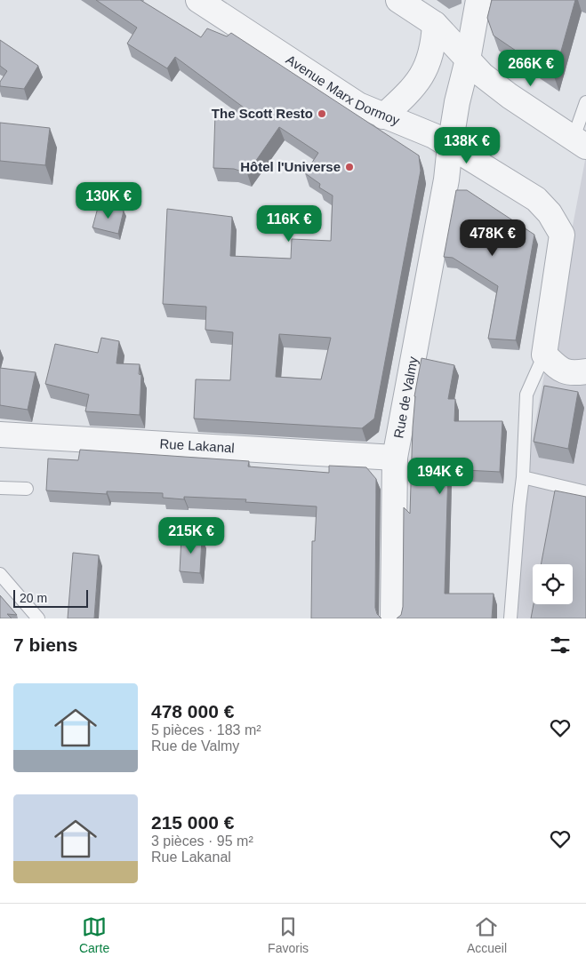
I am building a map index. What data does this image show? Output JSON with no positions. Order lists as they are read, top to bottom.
{
  "streets": {
    "street": ["Avenue Marx Dormoy", "Rue de Valmy", "Rue Lakanal"]
  },
  "crossings": [
    ["Avenue Marx Dormoy", "Rue de Valmy"],
    ["Rue de Valmy", "Rue Lakanal"]
  ],
  "places": ["The Scott Resto", "Hôtel l'Universe"],
  "scale_bar": "20 m",
  "page": {
    "price": [
      "266K €",
      "138K €",
      "130K €",
      "116K €",
      "478K €",
      "194K €",
      "215K €"
    ],
    "scale": "20 m",
    "heading": "7 biens",
    "list": [
      {
        "name": "478 000 €",
        "note": "5 pièces · 183 m² · Rue de Valmy"
      },
      {
        "name": "215 000 €",
        "note": "3 pièces · 95 m² · Rue Lakanal"
      }
    ],
    "tabs": ["Carte", "Favoris", "Accueil"]
  }
}
